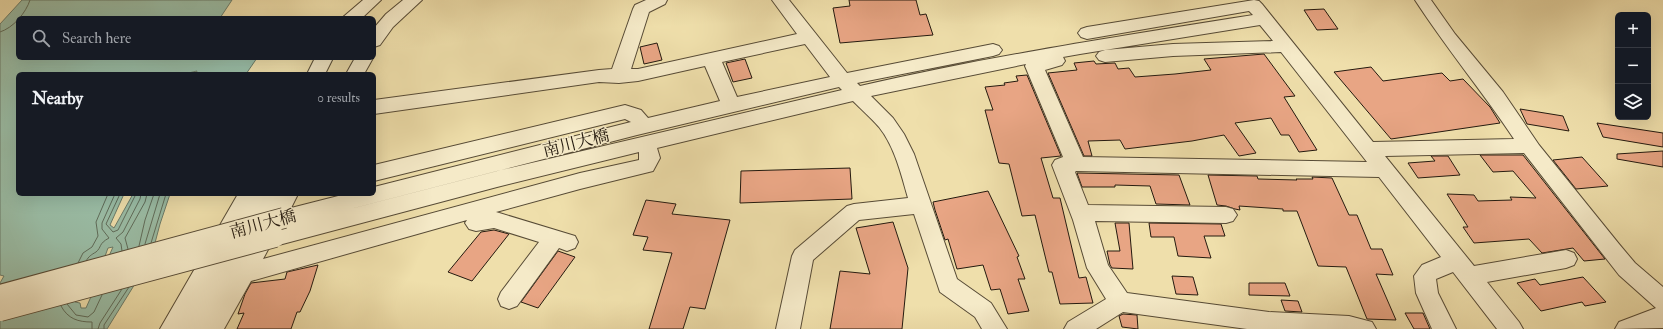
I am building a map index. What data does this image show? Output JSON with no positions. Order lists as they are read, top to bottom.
{
  "streets": {
    "street": ["南川大橋"]
  },
  "page": {
    "map_buttons": ["+", "−"],
    "search": "Search here",
    "heading": ["Nearby", "0 results"]
  }
}
